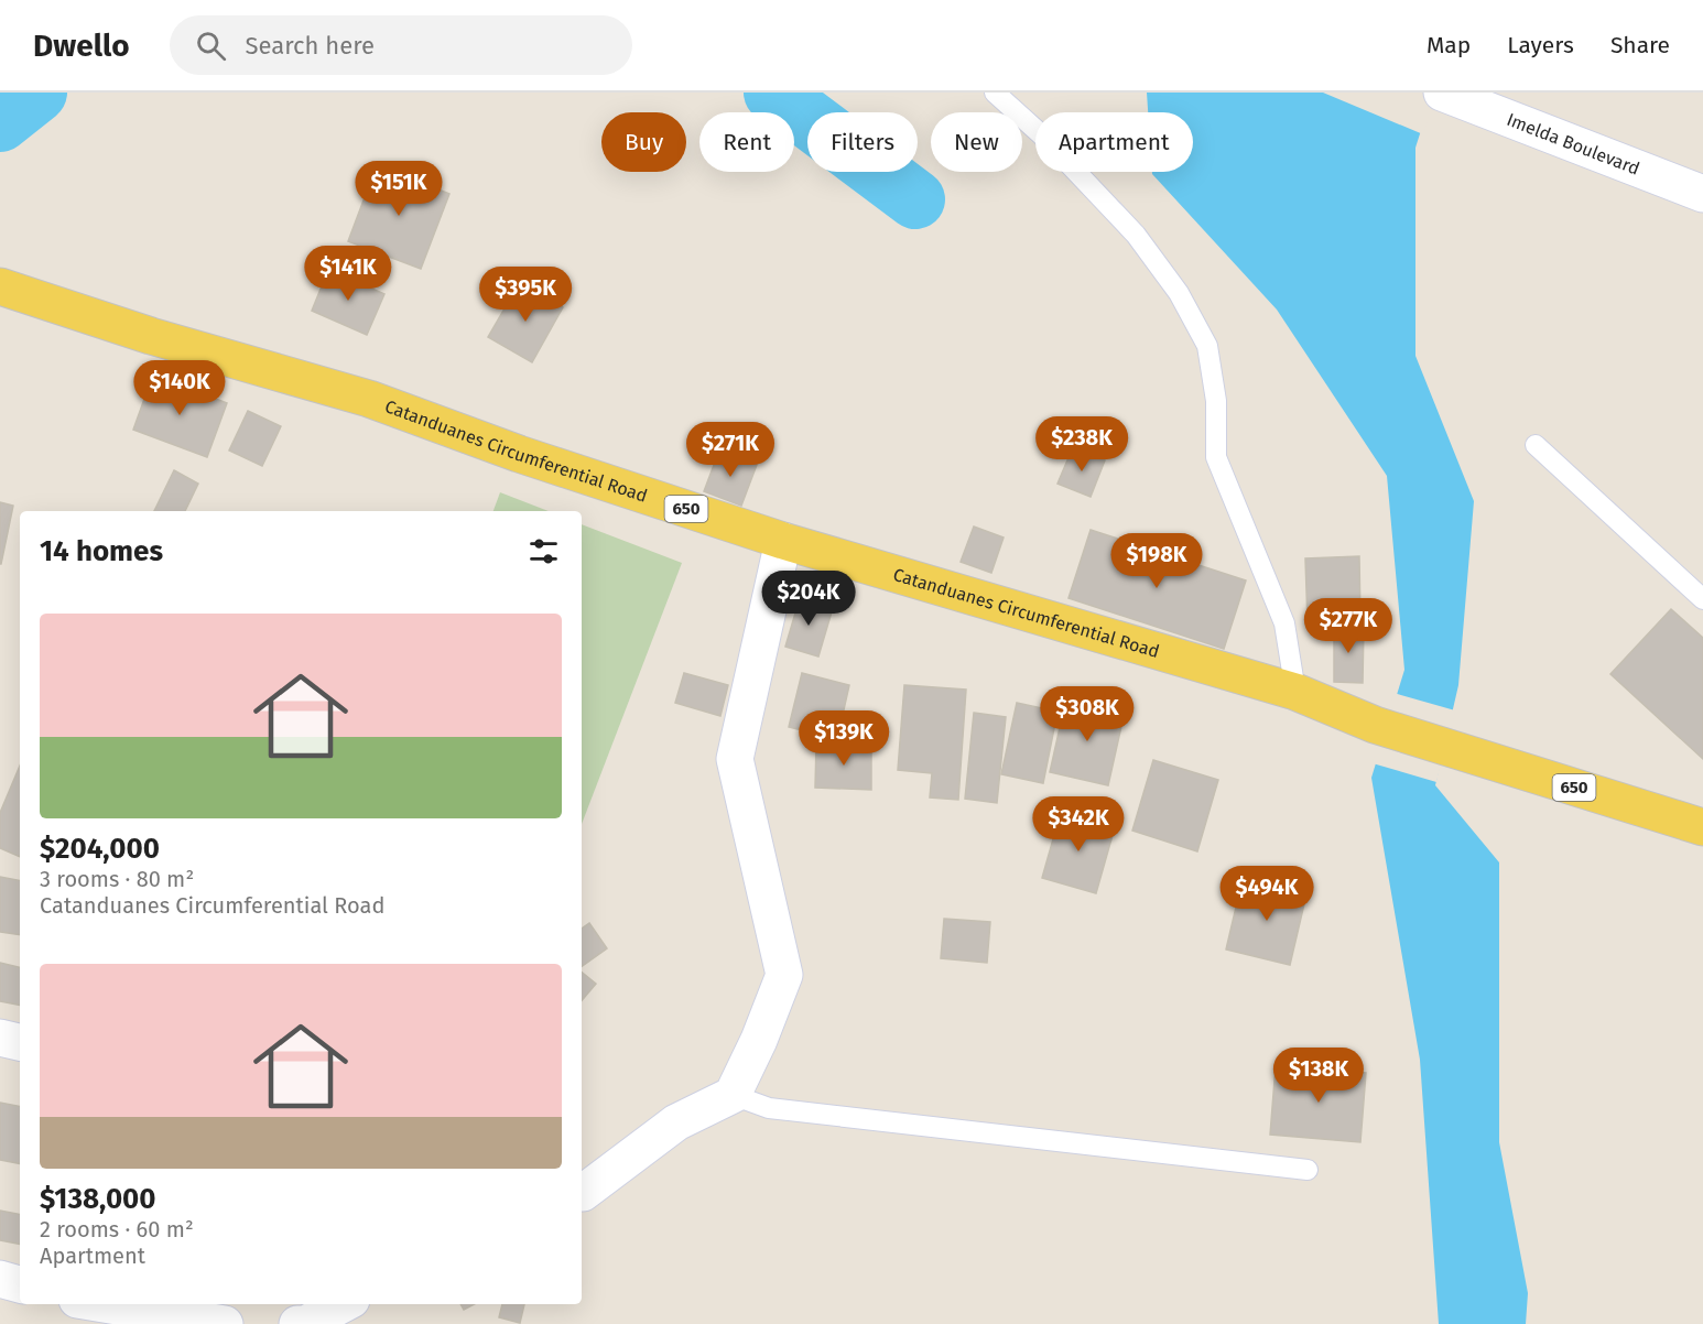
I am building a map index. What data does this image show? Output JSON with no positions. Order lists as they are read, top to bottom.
{
  "streets": {
    "main road": ["Catanduanes Circumferential Road", "650"],
    "street": ["Imelda Boulevard"]
  },
  "page": {
    "header": "Dwello",
    "search": "Search here",
    "nav": ["Map", "Layers", "Share"],
    "chip": [
      "Buy",
      "Rent",
      "Filters",
      "New",
      "Apartment"
    ],
    "price": [
      "$151K",
      "$141K",
      "$395K",
      "$140K",
      "$238K",
      "$271K",
      "$198K",
      "$204K",
      "$277K",
      "$308K",
      "$139K",
      "$342K",
      "$494K",
      "$138K"
    ],
    "heading": "14 homes",
    "list": [
      {
        "name": "$204,000",
        "note": "3 rooms · 80 m² · Catanduanes Circumferential Road"
      },
      {
        "name": "$138,000",
        "note": "2 rooms · 60 m² · Apartment"
      }
    ]
  }
}
